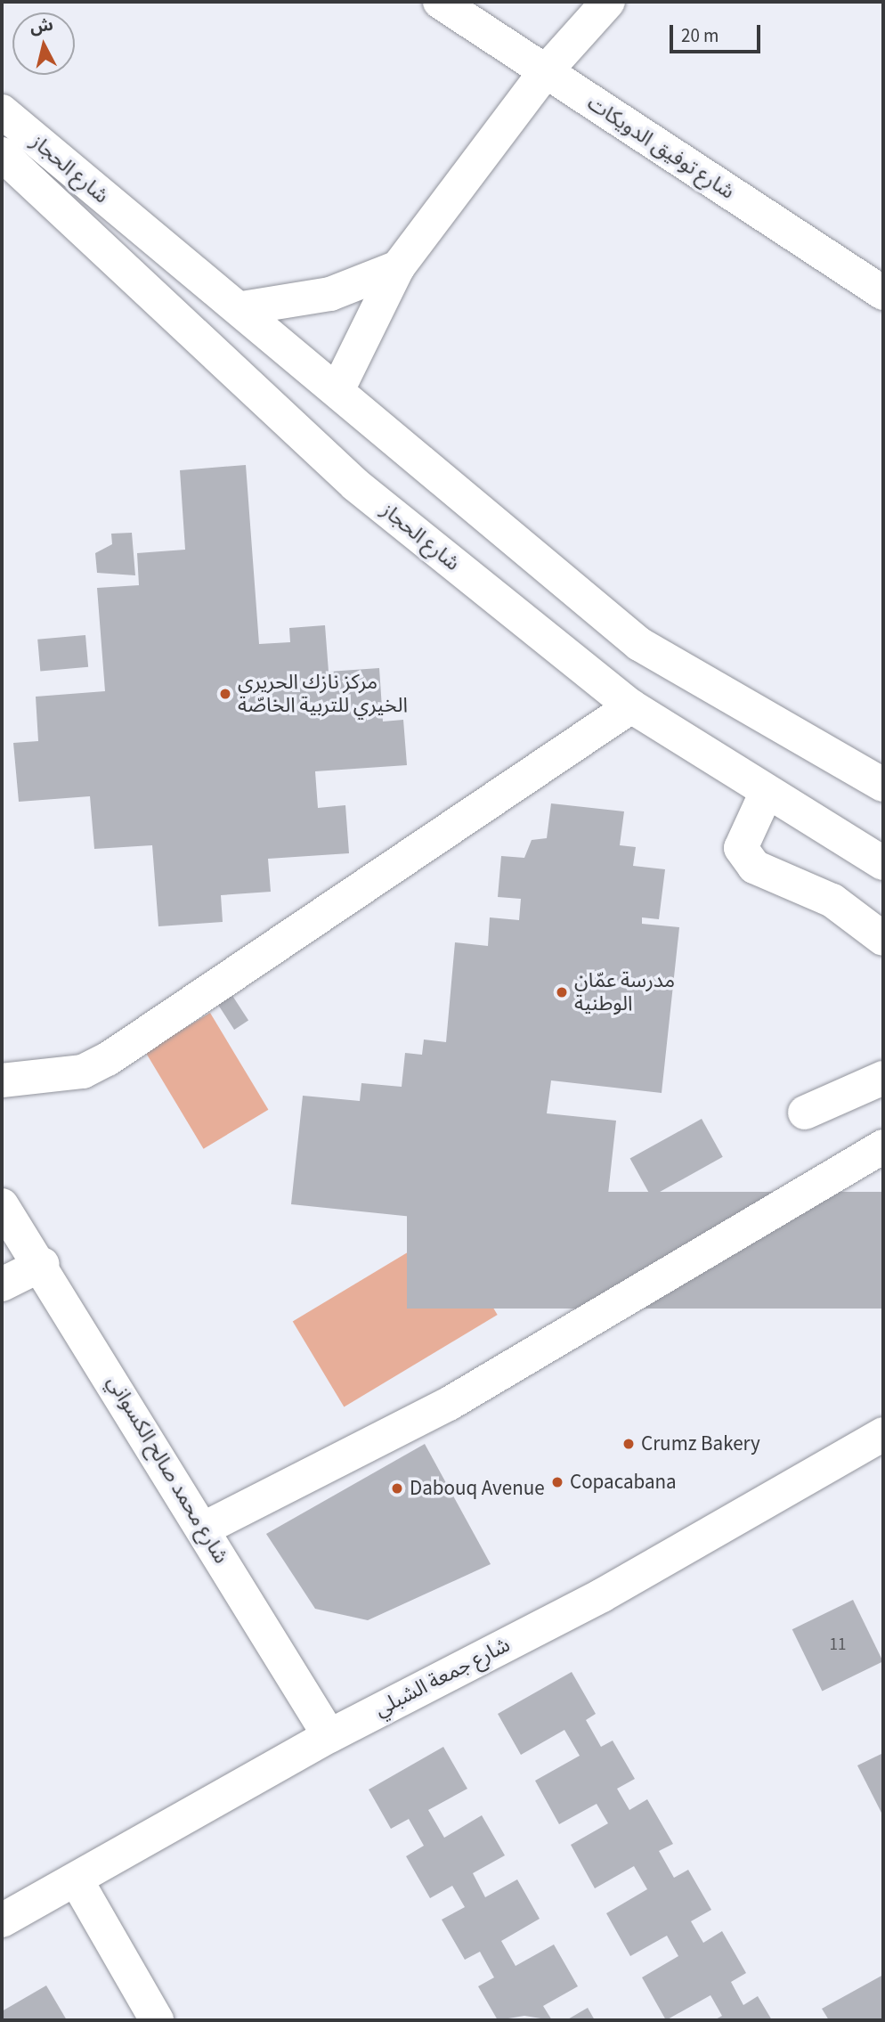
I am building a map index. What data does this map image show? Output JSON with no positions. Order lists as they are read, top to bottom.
{
  "streets": {
    "street": [
      "شارع توفيق الدويكات",
      "شارع الحجاز",
      "شارع محمد صالح الكسواني",
      "شارع جمعة الشبلي"
    ]
  },
  "crossings": [
    ["شارع محمد صالح الكسواني", "شارع جمعة الشبلي"]
  ],
  "places": [
    "مركز نازك الحريري الخيري للتربية الخاصّة",
    "مدرسة عمّان الوطنية",
    "Crumz Bakery",
    "Copacabana",
    "Dabouq Avenue"
  ],
  "house_numbers": ["11"],
  "scale_bar": "20 m",
  "north": "top"
}
